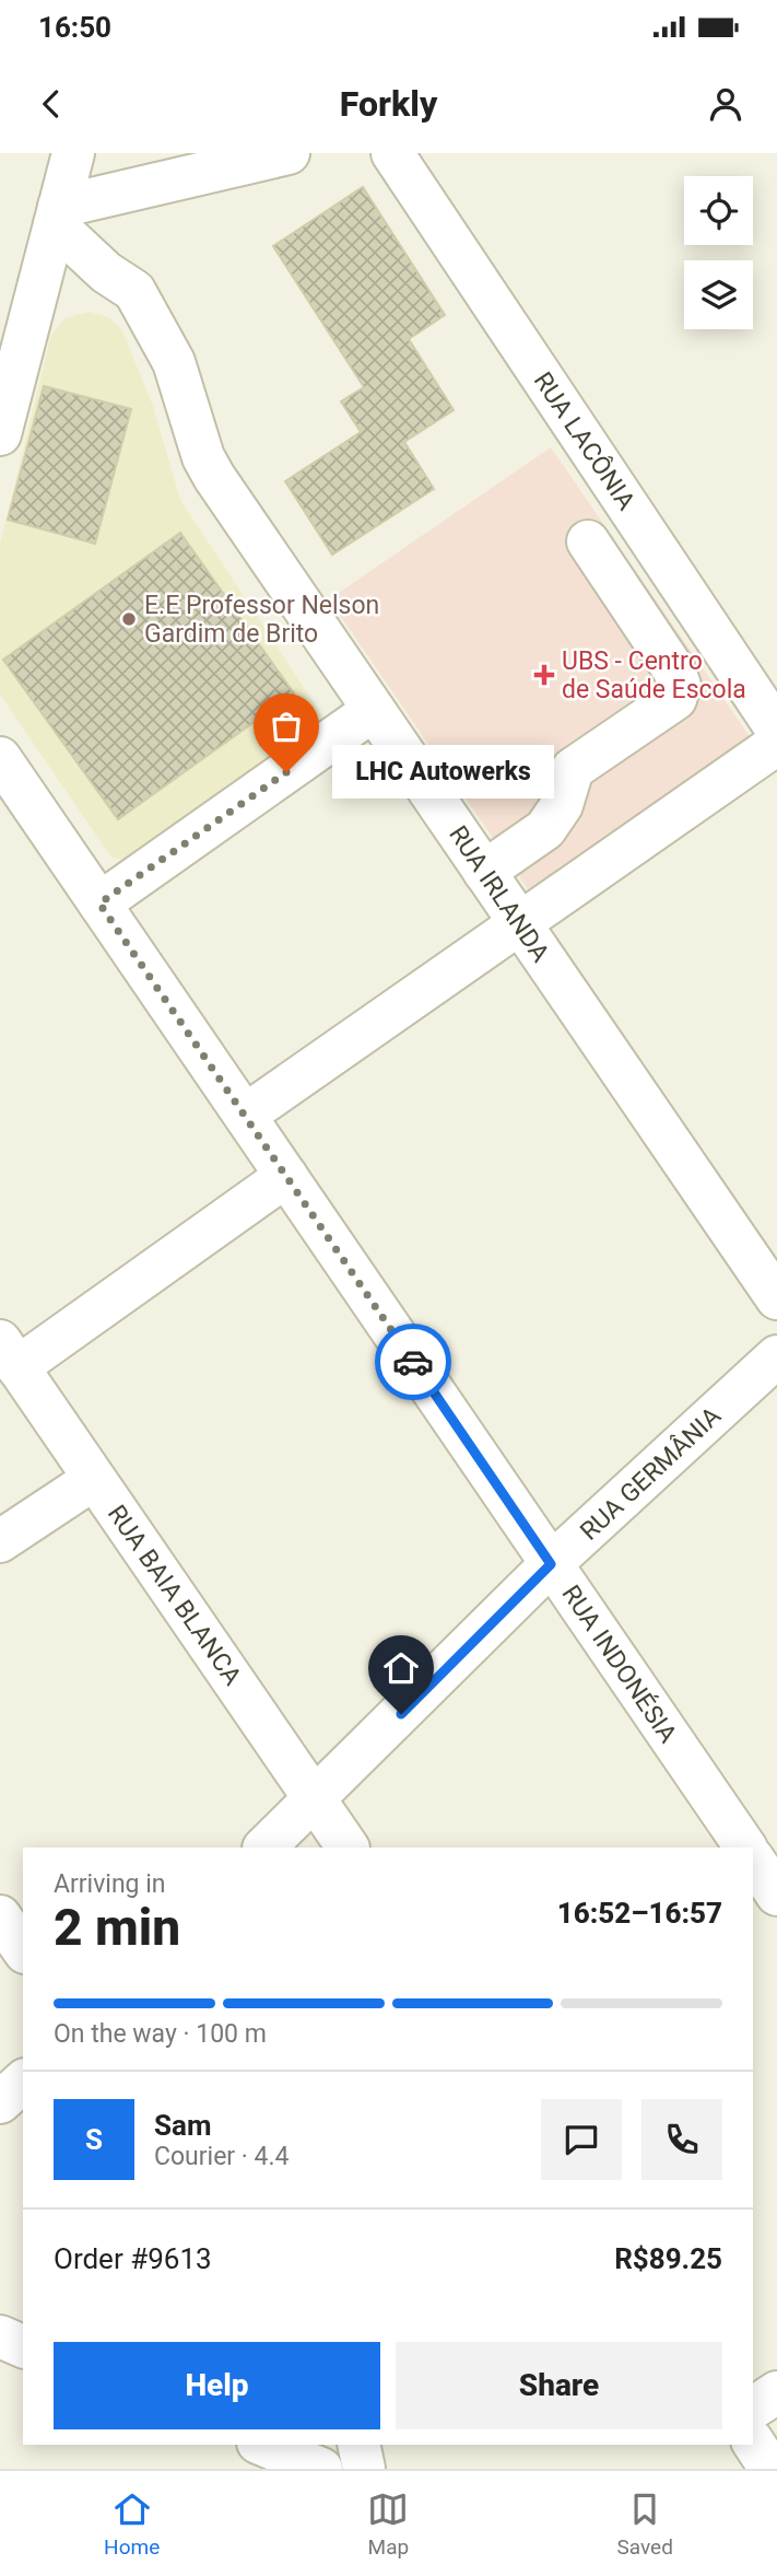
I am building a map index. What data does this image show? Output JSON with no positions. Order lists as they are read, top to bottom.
{
  "streets": {
    "street": [
      "RUA LACÔNIA",
      "RUA IRLANDA",
      "RUA GERMÂNIA",
      "RUA BAIA BLANCA",
      "RUA INDONÉSIA"
    ]
  },
  "crossings": [
    ["RUA GERMÂNIA", "RUA BAIA BLANCA"],
    ["RUA GERMÂNIA", "RUA INDONÉSIA"]
  ],
  "places": {
    "other": ["E.E Professor Nelson Gardim de Brito", "LHC Autowerks"],
    "health": ["UBS - Centro de Saúde Escola"]
  },
  "page": {
    "status": "16:50",
    "header": "Forkly",
    "bubble": "LHC Autowerks",
    "heading": ["2 min", "Arriving in", "16:52–16:57"],
    "panel": [
      "Sam",
      "Courier · 4.4",
      "Order #9613",
      "R$89.25"
    ],
    "bar": "On the way · 100 m",
    "round": "S",
    "buttons": ["Help", "Share"],
    "tabs": ["Home", "Map", "Saved"]
  }
}
